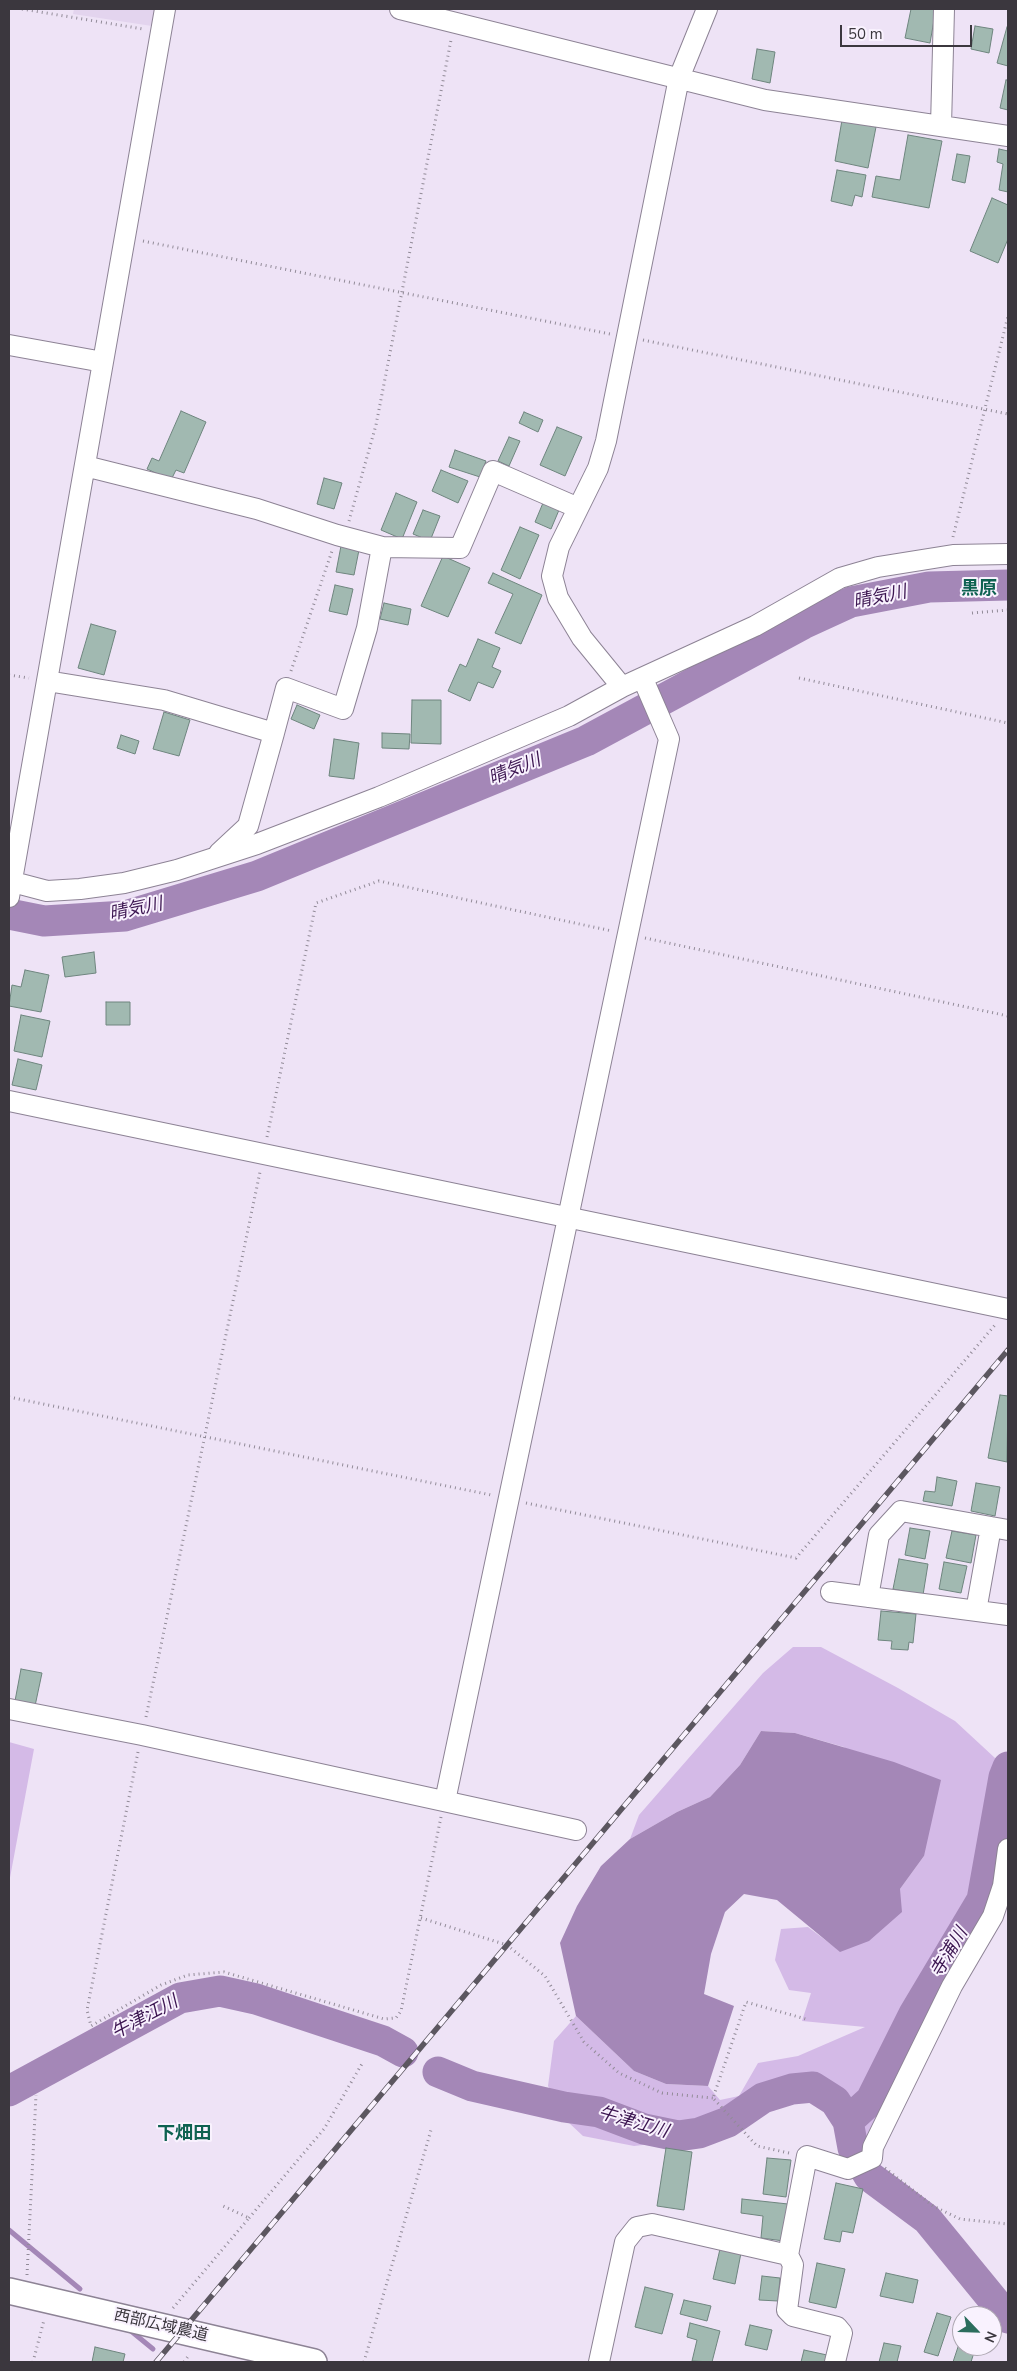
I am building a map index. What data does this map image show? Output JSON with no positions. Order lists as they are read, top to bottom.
{
  "streets": {
    "street": ["西部広域農道"]
  },
  "districts": ["黒原", "下畑田"],
  "water": ["晴気川", "寺浦川", "牛津江川"],
  "scale_bar": "50 m",
  "north": "bottom right"
}
